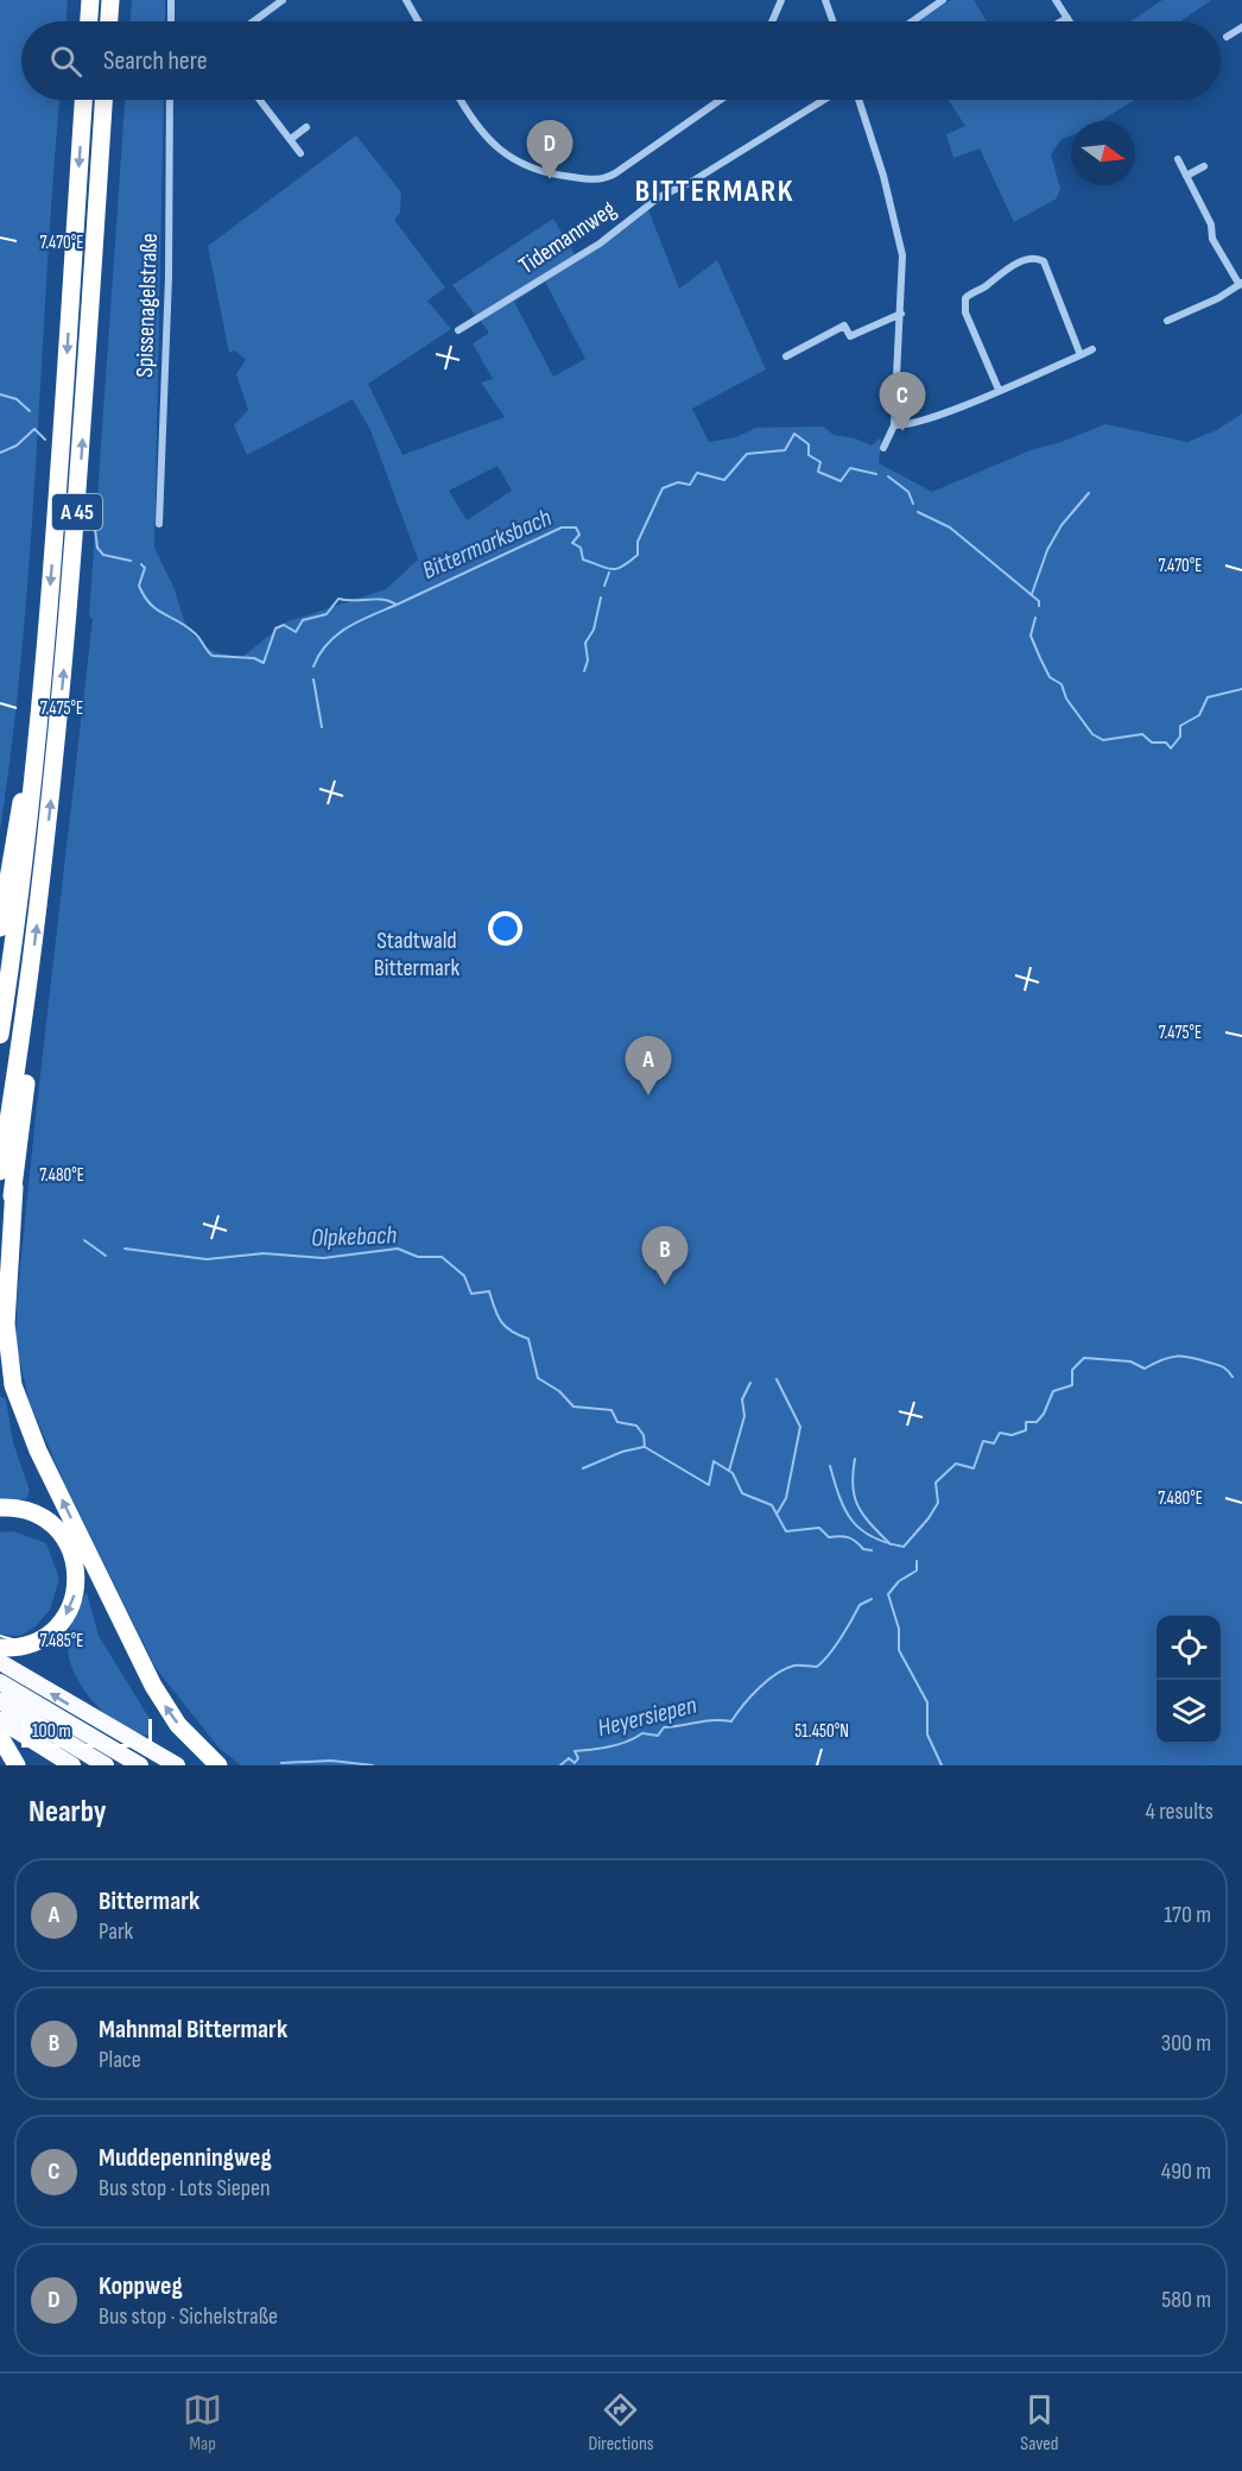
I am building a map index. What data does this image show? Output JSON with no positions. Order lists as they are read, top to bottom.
{
  "streets": {
    "highway": ["A 45"],
    "street": ["Tidemannweg", "Spissenagelstraße"]
  },
  "districts": ["BITTERMARK"],
  "water": ["Bittermarksbach", "Olpkebach", "Heyersiepen"],
  "parks": ["Stadtwald Bittermark"],
  "scale_bar": "100 m",
  "north": "right",
  "page": {
    "search": "Search here",
    "pins": [
      "D",
      "C",
      "A",
      "B"
    ],
    "scale": "100 m",
    "heading": ["Nearby", "4 results"],
    "list": [
      {
        "mark": "A",
        "name": "Bittermark",
        "note": "Park",
        "value": "170 m"
      },
      {
        "mark": "B",
        "name": "Mahnmal Bittermark",
        "note": "Place",
        "value": "300 m"
      },
      {
        "mark": "C",
        "name": "Muddepenningweg",
        "note": "Bus stop · Lots Siepen",
        "value": "490 m"
      },
      {
        "mark": "D",
        "name": "Koppweg",
        "note": "Bus stop · Sichelstraße",
        "value": "580 m"
      }
    ],
    "nav": ["Map", "Directions", "Saved"]
  },
  "coordinates": [
    "7.470°E",
    "7.475°E",
    "7.480°E",
    "7.485°E",
    "51.450°N"
  ]
}
